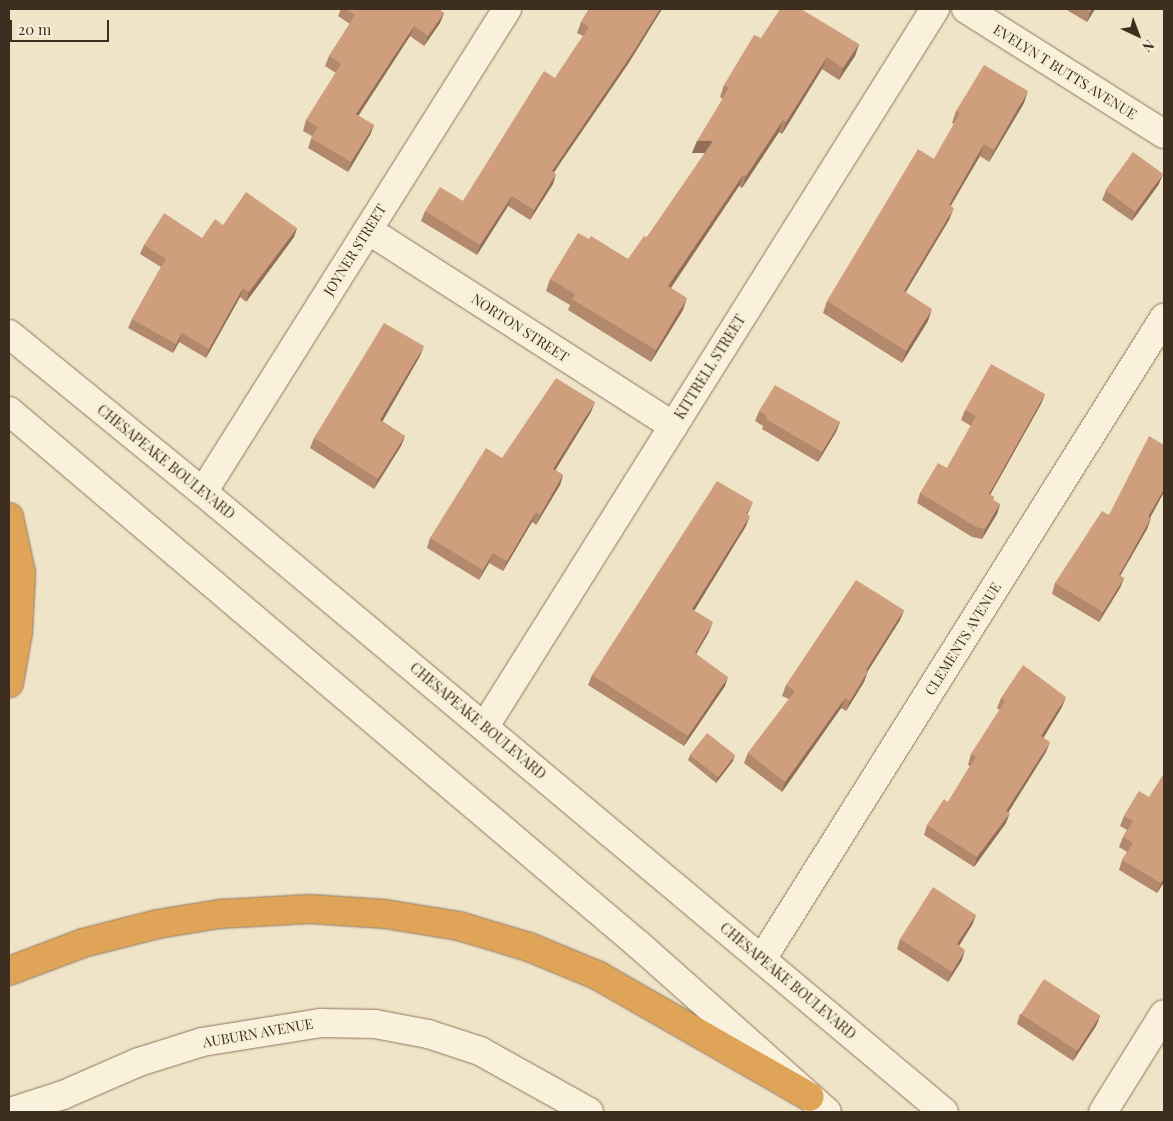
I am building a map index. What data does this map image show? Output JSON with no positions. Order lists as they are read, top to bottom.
{
  "streets": {
    "street": [
      "EVELYN T BUTTS AVENUE",
      "JOYNER STREET",
      "NORTON STREET",
      "KITTRELL STREET",
      "CHESAPEAKE BOULEVARD",
      "CLEMENTS AVENUE",
      "AUBURN AVENUE"
    ]
  },
  "crossings": [
    ["JOYNER STREET", "NORTON STREET"],
    ["JOYNER STREET", "CHESAPEAKE BOULEVARD"],
    ["NORTON STREET", "KITTRELL STREET"],
    ["KITTRELL STREET", "CHESAPEAKE BOULEVARD"],
    ["CHESAPEAKE BOULEVARD", "CLEMENTS AVENUE"]
  ],
  "scale_bar": "20 m",
  "north": "bottom right"
}
